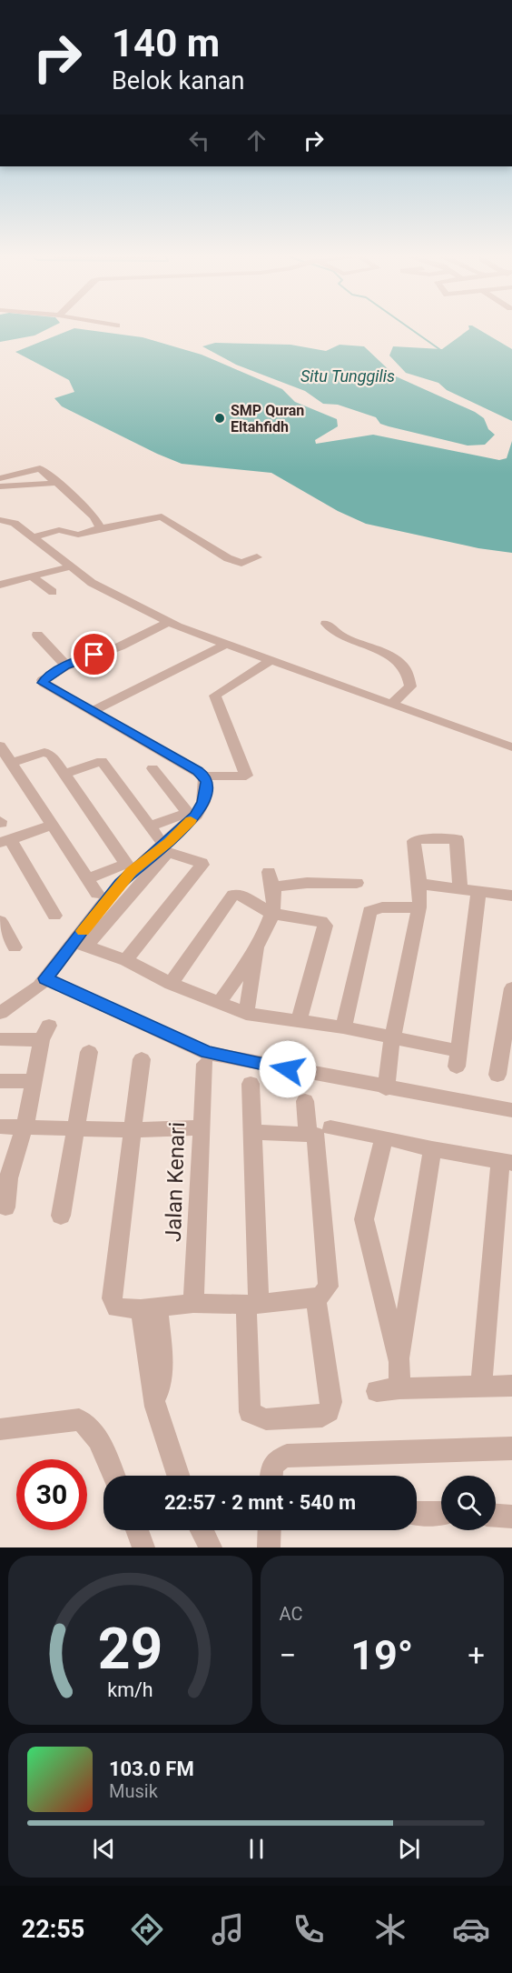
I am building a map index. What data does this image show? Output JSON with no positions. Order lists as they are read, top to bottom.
{
  "streets": {
    "street": ["Jalan Kenari"]
  },
  "water": ["Situ Tunggilis"],
  "places": ["SMP Quran Eltahfidh"],
  "page": {
    "turn": ["140 m", "Belok kanan"],
    "limit": "30",
    "trip": "22:57 · 2 mnt · 540 m",
    "tile": "AC",
    "heat": ["−", "19°", "+"],
    "song": ["103.0 FM", "Musik"],
    "tabs": "22:55",
    "gauge": ["29", "km/h"]
  }
}
